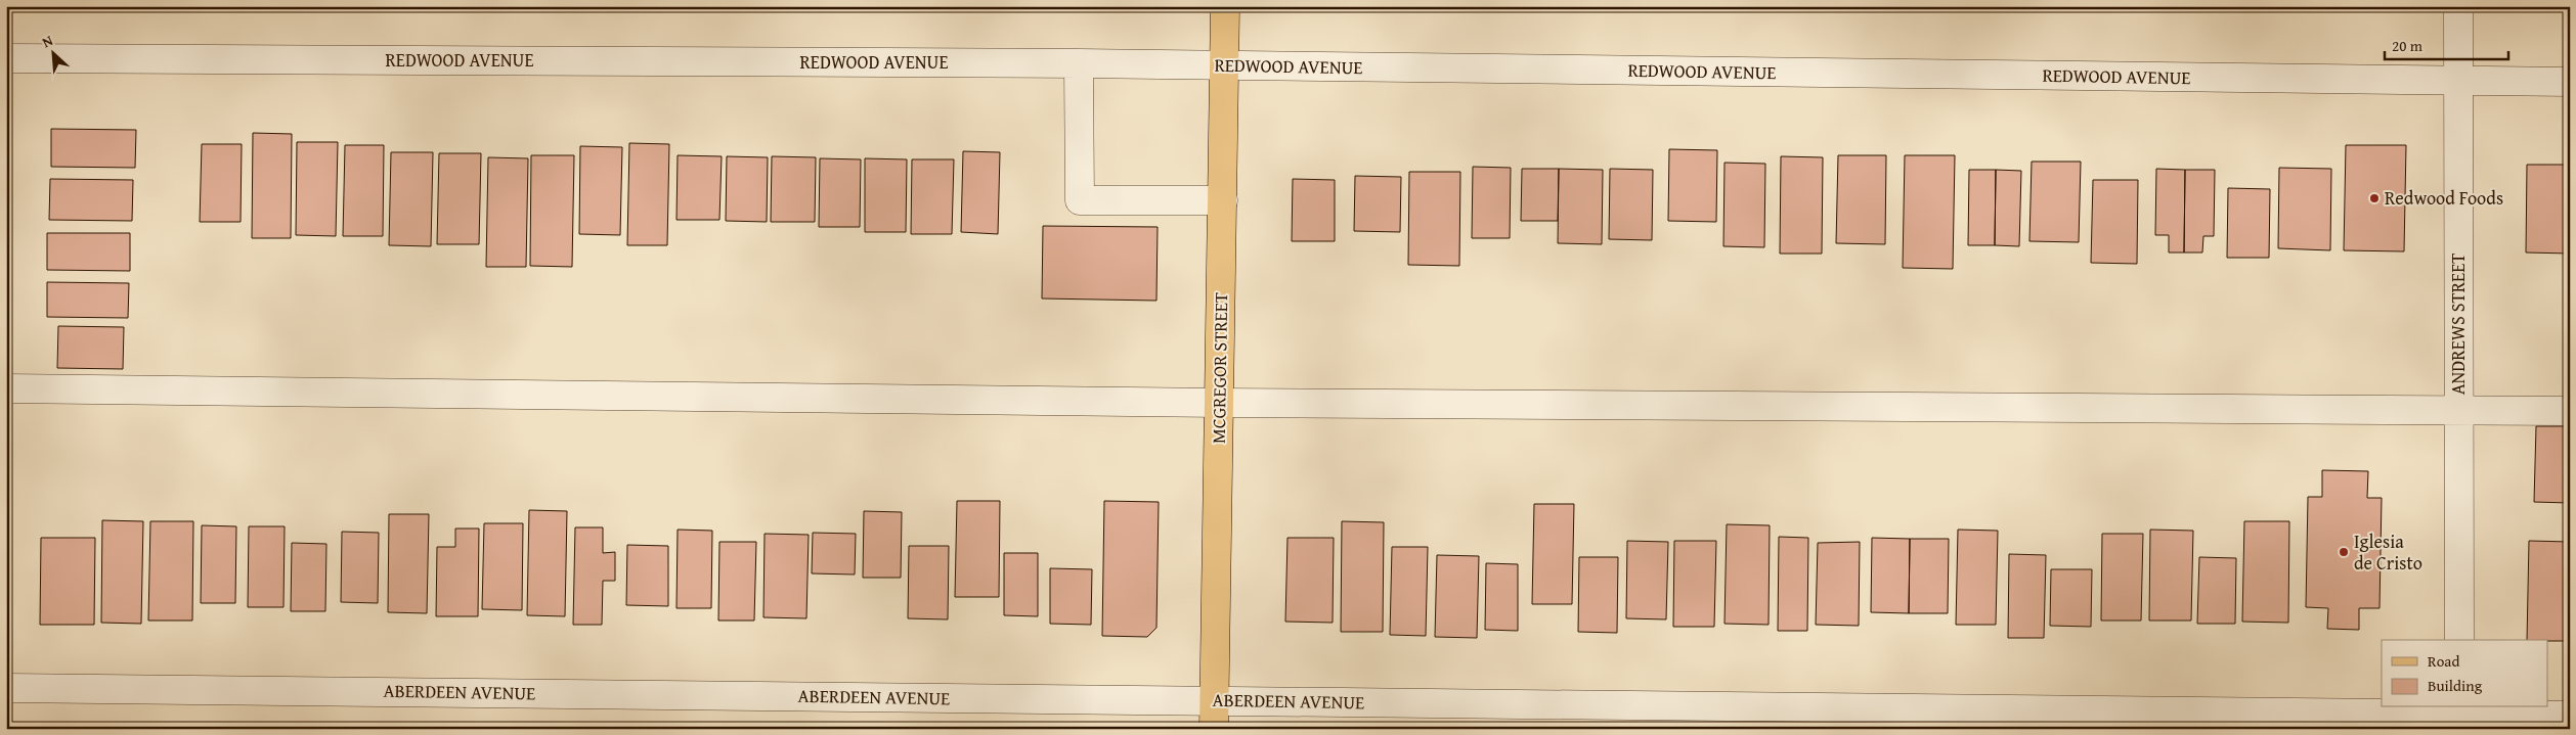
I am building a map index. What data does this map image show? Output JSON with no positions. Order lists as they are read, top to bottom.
{
  "streets": {
    "main road": ["MCGREGOR STREET"],
    "street": ["REDWOOD AVENUE", "ANDREWS STREET", "ABERDEEN AVENUE"]
  },
  "crossings": [
    ["REDWOOD AVENUE", "ANDREWS STREET"],
    ["REDWOOD AVENUE", "MCGREGOR STREET"],
    ["MCGREGOR STREET", "ABERDEEN AVENUE"]
  ],
  "places": ["Redwood Foods", "Iglesia de Cristo"],
  "legend": ["Road", "Building"],
  "scale_bar": "20 m",
  "north": "top left"
}
